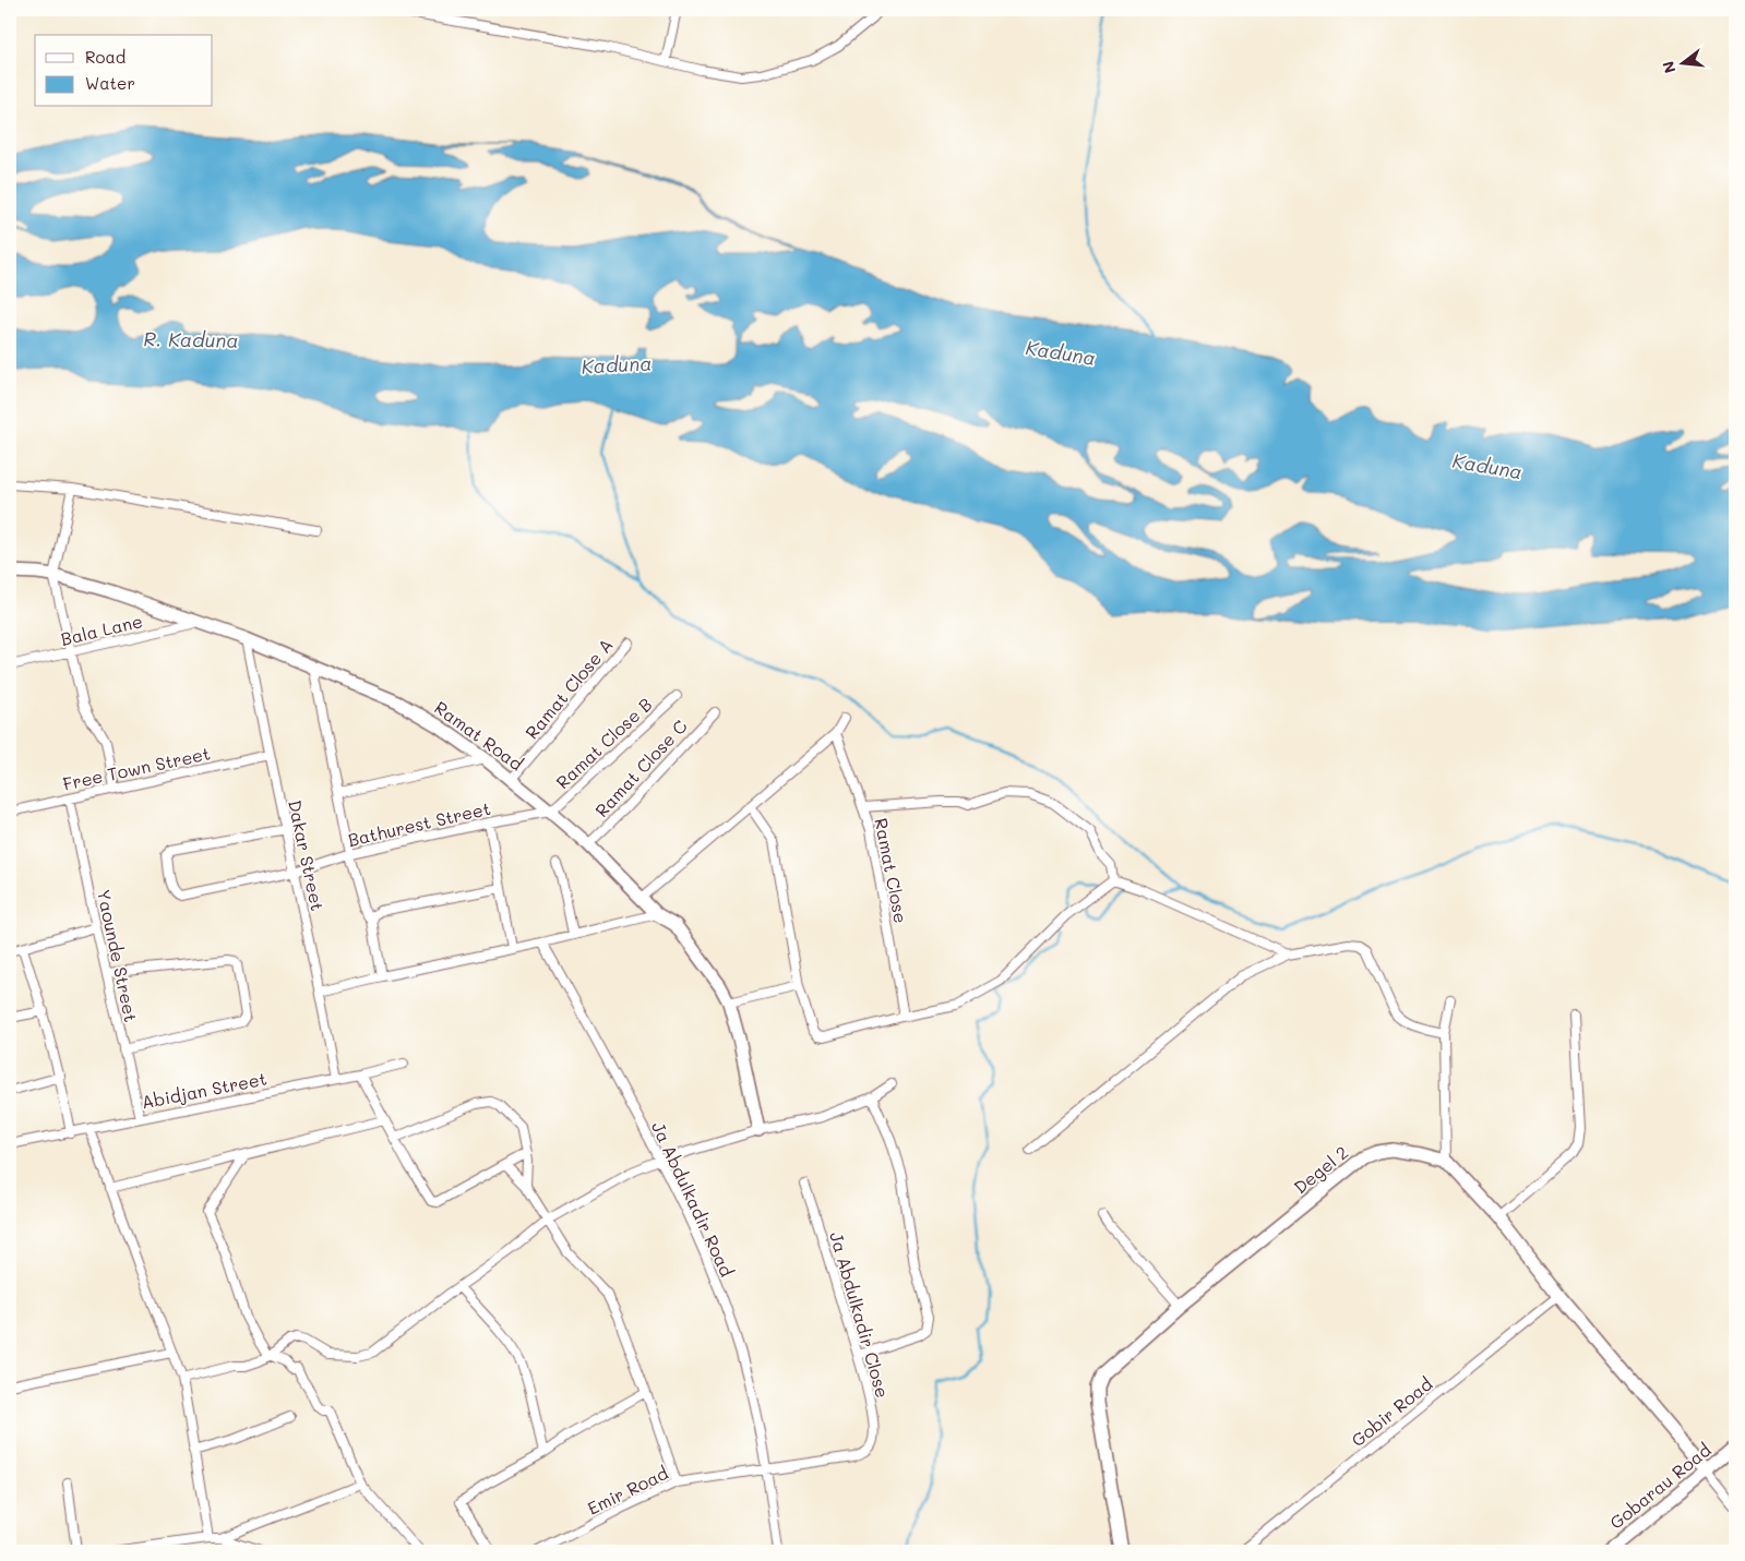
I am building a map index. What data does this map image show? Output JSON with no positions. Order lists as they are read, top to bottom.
{
  "streets": {
    "street": [
      "Bala Lane",
      "Ramat Close A",
      "Ramat Road",
      "Ramat Close B",
      "Free Town Street",
      "Ramat Close C",
      "Bathurest Street",
      "Dakar Street",
      "Ramat Close",
      "Yaounde Street",
      "Abidjan Street",
      "Degel 2",
      "Ja Abdulkadir Road",
      "Ja Abdulkadir Close",
      "Gobir Road",
      "Gobarau Road",
      "Emir Road"
    ]
  },
  "crossings": [
    ["Bala Lane", "Ramat Road"],
    ["Ramat Close A", "Ramat Road"],
    ["Ramat Road", "Ramat Close B"],
    ["Ramat Road", "Ramat Close C"],
    ["Ramat Road", "Bathurest Street"],
    ["Ramat Road", "Dakar Street"],
    ["Ramat Close B", "Bathurest Street"],
    ["Free Town Street", "Dakar Street"],
    ["Free Town Street", "Yaounde Street"],
    ["Bathurest Street", "Dakar Street"],
    ["Dakar Street", "Abidjan Street"],
    ["Yaounde Street", "Abidjan Street"],
    ["Ja Abdulkadir Road", "Ja Abdulkadir Close"],
    ["Ja Abdulkadir Road", "Emir Road"],
    ["Ja Abdulkadir Close", "Emir Road"]
  ],
  "water": ["R. Kaduna", "Kaduna"],
  "legend": ["Road", "Water"],
  "north": "left"
}
